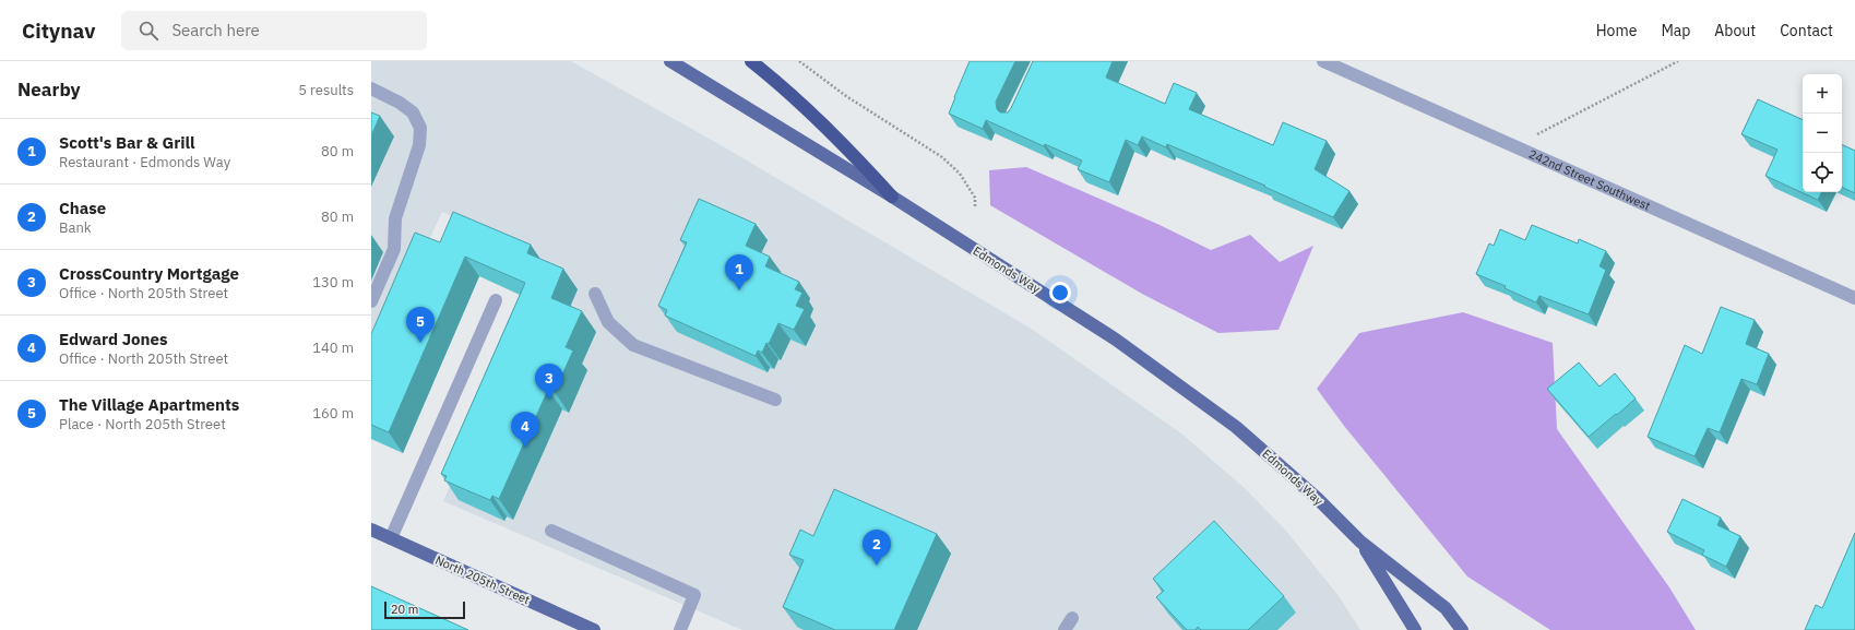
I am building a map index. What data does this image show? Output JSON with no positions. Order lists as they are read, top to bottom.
{
  "streets": {
    "main road": ["Edmonds Way", "North 205th Street"],
    "street": ["242nd Street Southwest"]
  },
  "scale_bar": "20 m",
  "page": {
    "header": "Citynav",
    "search": "Search here",
    "nav": [
      "Home",
      "Map",
      "About",
      "Contact"
    ],
    "heading": ["Nearby", "5 results"],
    "map_buttons": ["+", "−"],
    "list": [
      {
        "mark": "1",
        "name": "Scott's Bar & Grill",
        "note": "Restaurant · Edmonds Way",
        "value": "80 m"
      },
      {
        "mark": "2",
        "name": "Chase",
        "note": "Bank",
        "value": "80 m"
      },
      {
        "mark": "3",
        "name": "CrossCountry Mortgage",
        "note": "Office · North 205th Street",
        "value": "130 m"
      },
      {
        "mark": "4",
        "name": "Edward Jones",
        "note": "Office · North 205th Street",
        "value": "140 m"
      },
      {
        "mark": "5",
        "name": "The Village Apartments",
        "note": "Place · North 205th Street",
        "value": "160 m"
      }
    ],
    "pins": [
      "1",
      "5",
      "3",
      "4",
      "2"
    ],
    "scale": "20 m"
  }
}
